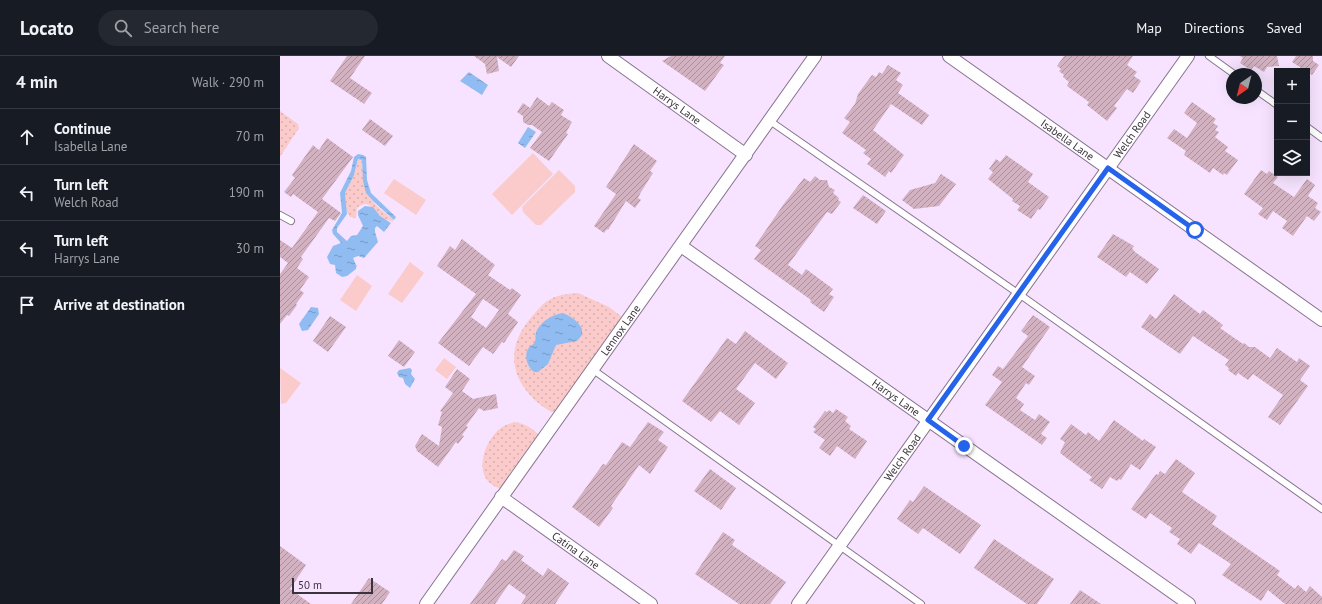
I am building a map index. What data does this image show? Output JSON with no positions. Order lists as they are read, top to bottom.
{
  "streets": {
    "street": [
      "Harrys Lane",
      "Welch Road",
      "Isabella Lane",
      "Lennox Lane",
      "Catina Lane"
    ]
  },
  "crossings": [
    ["Harrys Lane", "Welch Road"],
    ["Harrys Lane", "Lennox Lane"],
    ["Welch Road", "Isabella Lane"],
    ["Lennox Lane", "Catina Lane"]
  ],
  "scale_bar": "50 m",
  "north": "bottom left",
  "page": {
    "header": "Locato",
    "search": "Search here",
    "nav": ["Map", "Directions", "Saved"],
    "heading": ["4 min", "Walk · 290 m"],
    "map_buttons": ["+", "−"],
    "list": [
      ["Continue", "Isabella Lane", "70 m"],
      ["Turn left", "Welch Road", "190 m"],
      ["Turn left", "Harrys Lane", "30 m"],
      "Arrive at destination"
    ],
    "scale": "50 m"
  }
}
